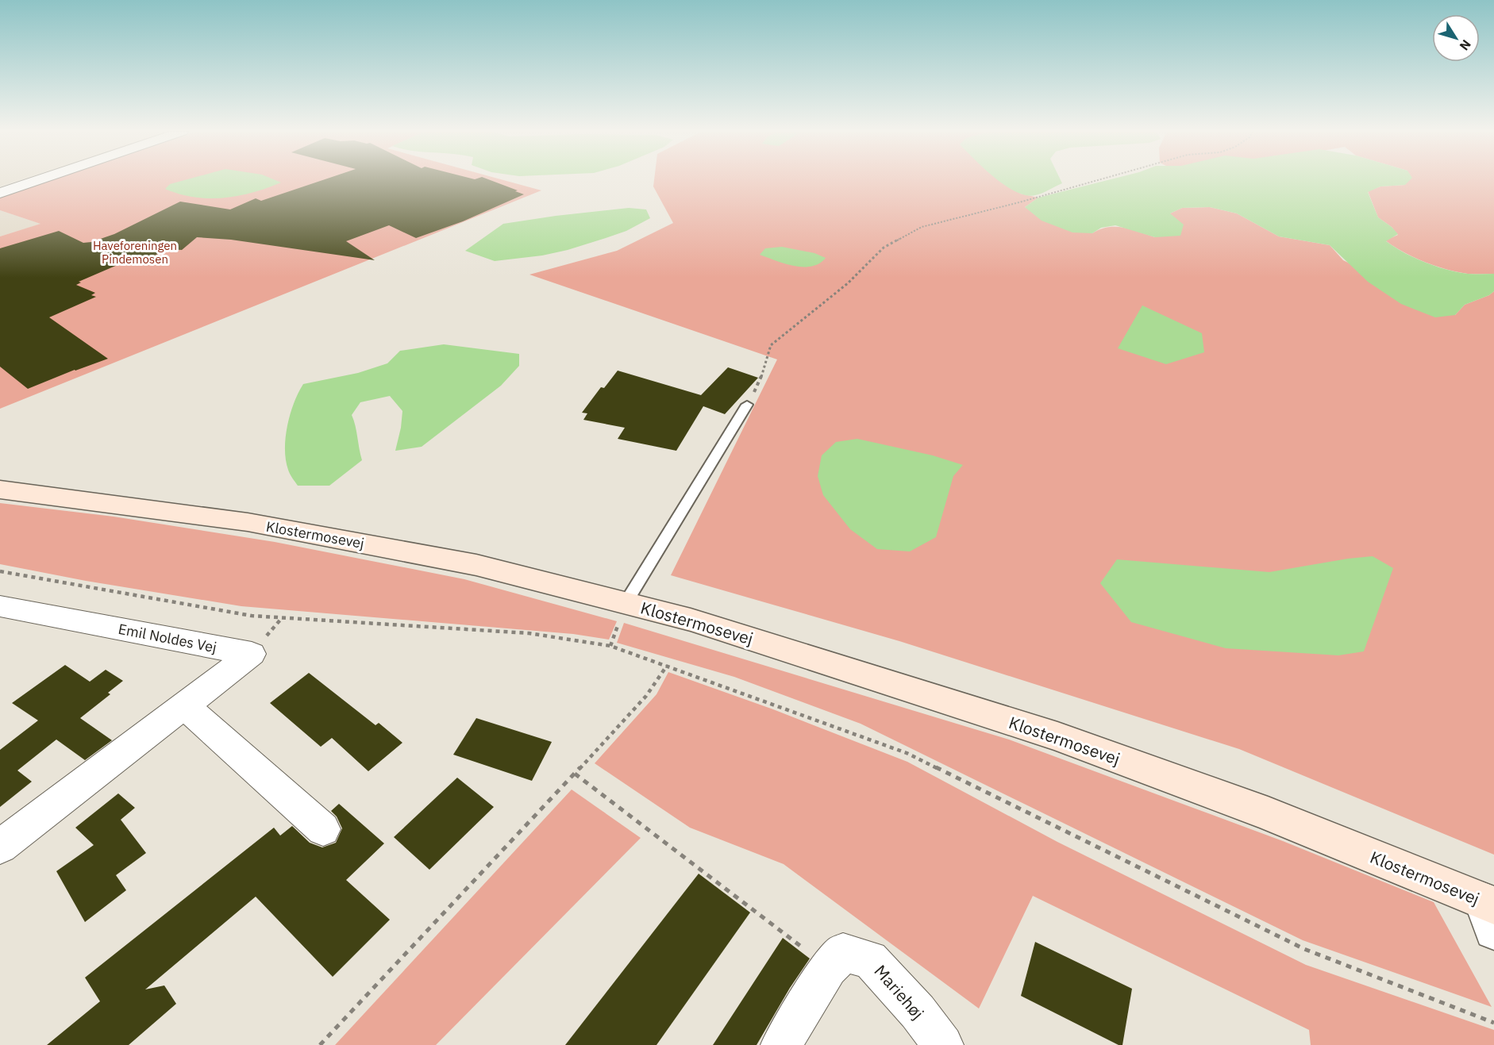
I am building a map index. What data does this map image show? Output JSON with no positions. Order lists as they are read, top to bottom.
{
  "streets": {
    "main road": ["Klostermosevej"],
    "street": ["Emil Noldes Vej", "Mariehøj"]
  },
  "parks": ["Haveforeningen Pindemosen"],
  "north": "bottom right"
}
